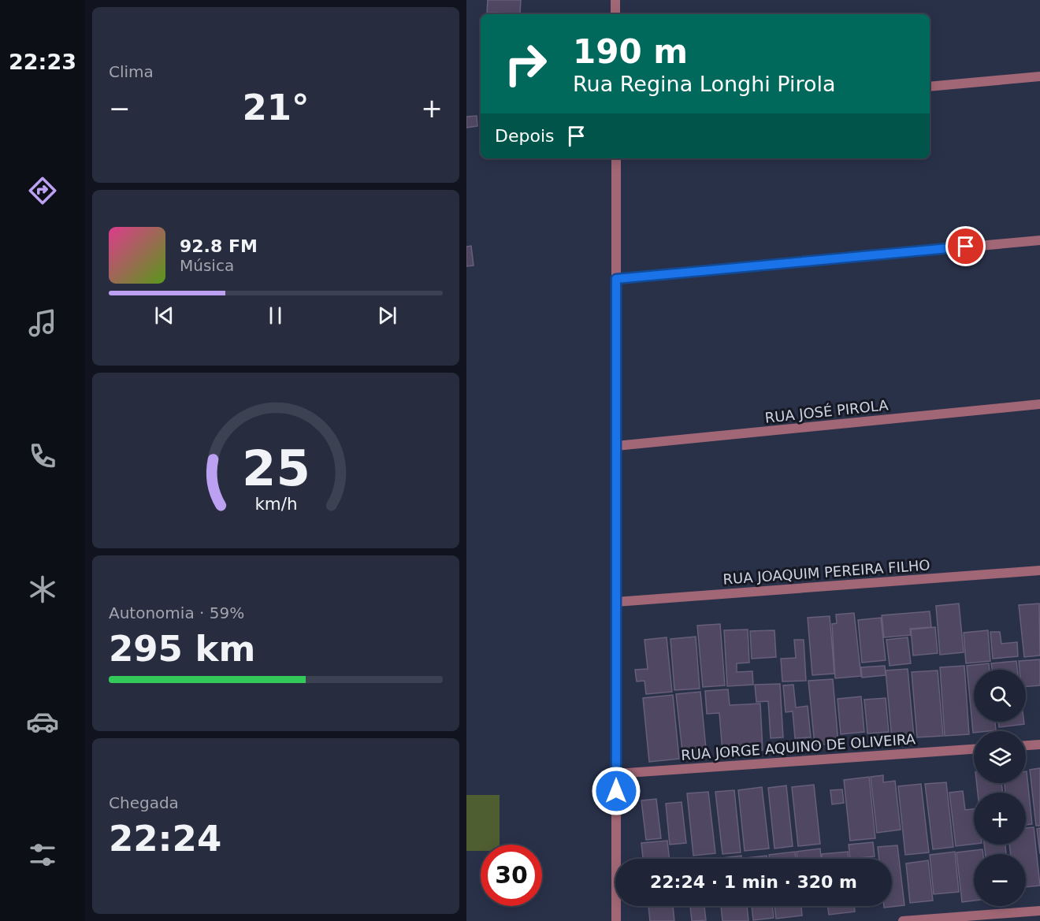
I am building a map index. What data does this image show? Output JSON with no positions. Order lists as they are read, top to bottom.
{
  "streets": {
    "street": ["RUA JOSÉ PIROLA", "RUA JOAQUIM PEREIRA FILHO", "RUA JORGE AQUINO DE OLIVEIRA"]
  },
  "page": {
    "tabs": "22:23",
    "tile": [
      "Clima",
      ["Autonomia · 59%", "295 km"],
      ["Chegada", "22:24"]
    ],
    "turn": ["190 m", "Rua Regina Longhi Pirola"],
    "heat": ["−", "21°", "+"],
    "then": "Depois",
    "song": ["92.8 FM", "Música"],
    "map_buttons": ["+", "−"],
    "limit": "30",
    "trip": "22:24 · 1 min · 320 m",
    "gauge": ["25", "km/h"]
  }
}
